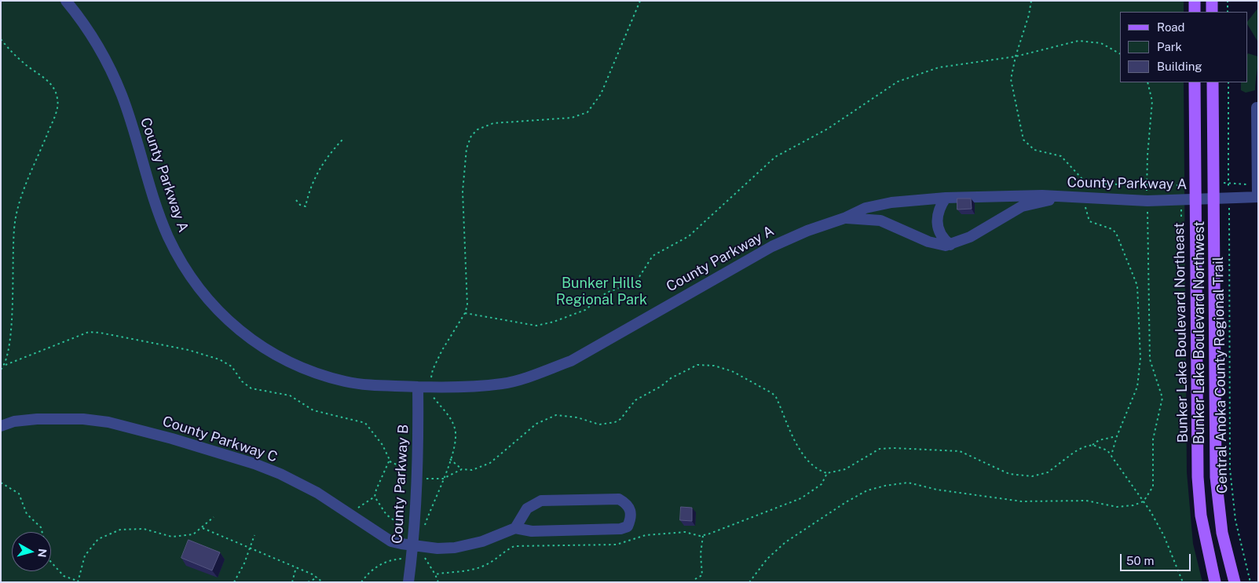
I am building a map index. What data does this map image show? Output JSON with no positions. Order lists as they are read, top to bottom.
{
  "streets": {
    "main road": ["Bunker Lake Boulevard Northeast", "Bunker Lake Boulevard Northwest"],
    "street": ["County Parkway A", "County Parkway C", "County Parkway B"],
    "path": ["Central Anoka County Regional Trail"]
  },
  "crossings": [
    ["County Parkway A", "Bunker Lake Boulevard Northeast"],
    ["County Parkway A", "Bunker Lake Boulevard Northwest"],
    ["County Parkway A", "County Parkway B"],
    ["County Parkway C", "County Parkway B"]
  ],
  "parks": ["Bunker Hills Regional Park"],
  "legend": ["Road", "Park", "Building"],
  "scale_bar": "50 m",
  "north": "right"
}
